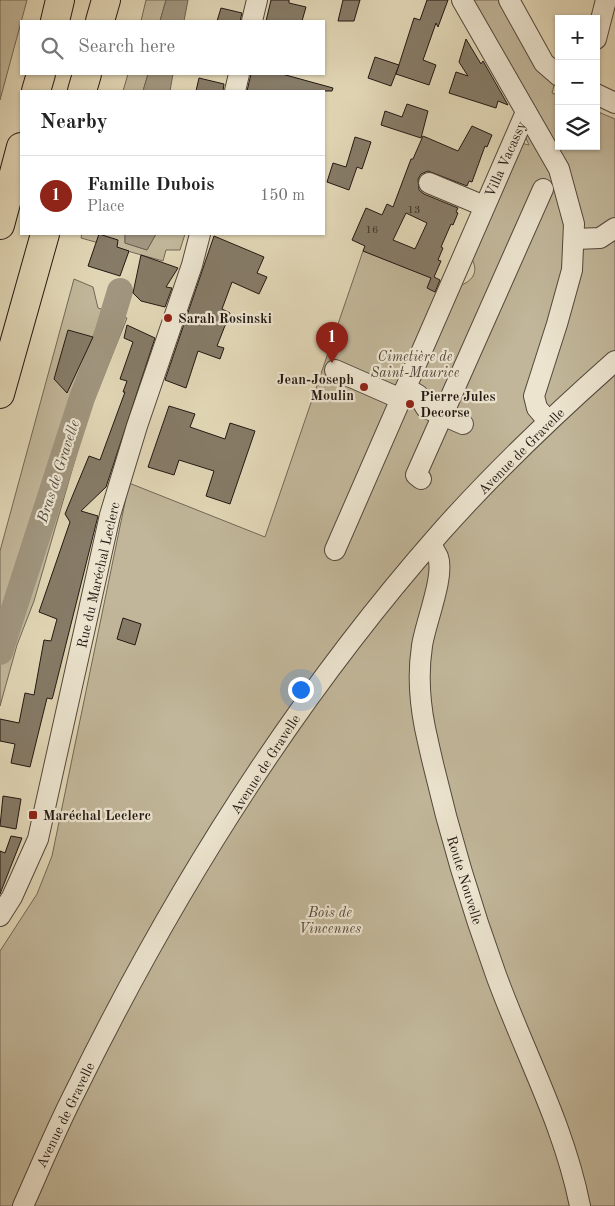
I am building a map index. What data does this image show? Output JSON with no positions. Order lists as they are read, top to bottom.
{
  "streets": {
    "street": [
      "Villa Vacassy",
      "Avenue de Gravelle",
      "Rue du Maréchal Leclerc",
      "Route Nouvelle"
    ]
  },
  "crossings": [
    ["Avenue de Gravelle", "Route Nouvelle"]
  ],
  "water": ["Bras de Gravelle"],
  "parks": ["Cimetière de Saint-Maurice", "Bois de Vincennes"],
  "places": {
    "other": ["Sarah Rosinski", "Jean-Joseph Moulin", "Pierre Jules Decorse"],
    "transit": ["Maréchal Leclerc"]
  },
  "house_numbers": ["13", "16"],
  "page": {
    "map_buttons": ["+", "−"],
    "search": "Search here",
    "heading": "Nearby",
    "list": [
      {
        "mark": "1",
        "name": "Famille Dubois",
        "note": "Place",
        "value": "150 m"
      }
    ],
    "pins": "1"
  }
}
